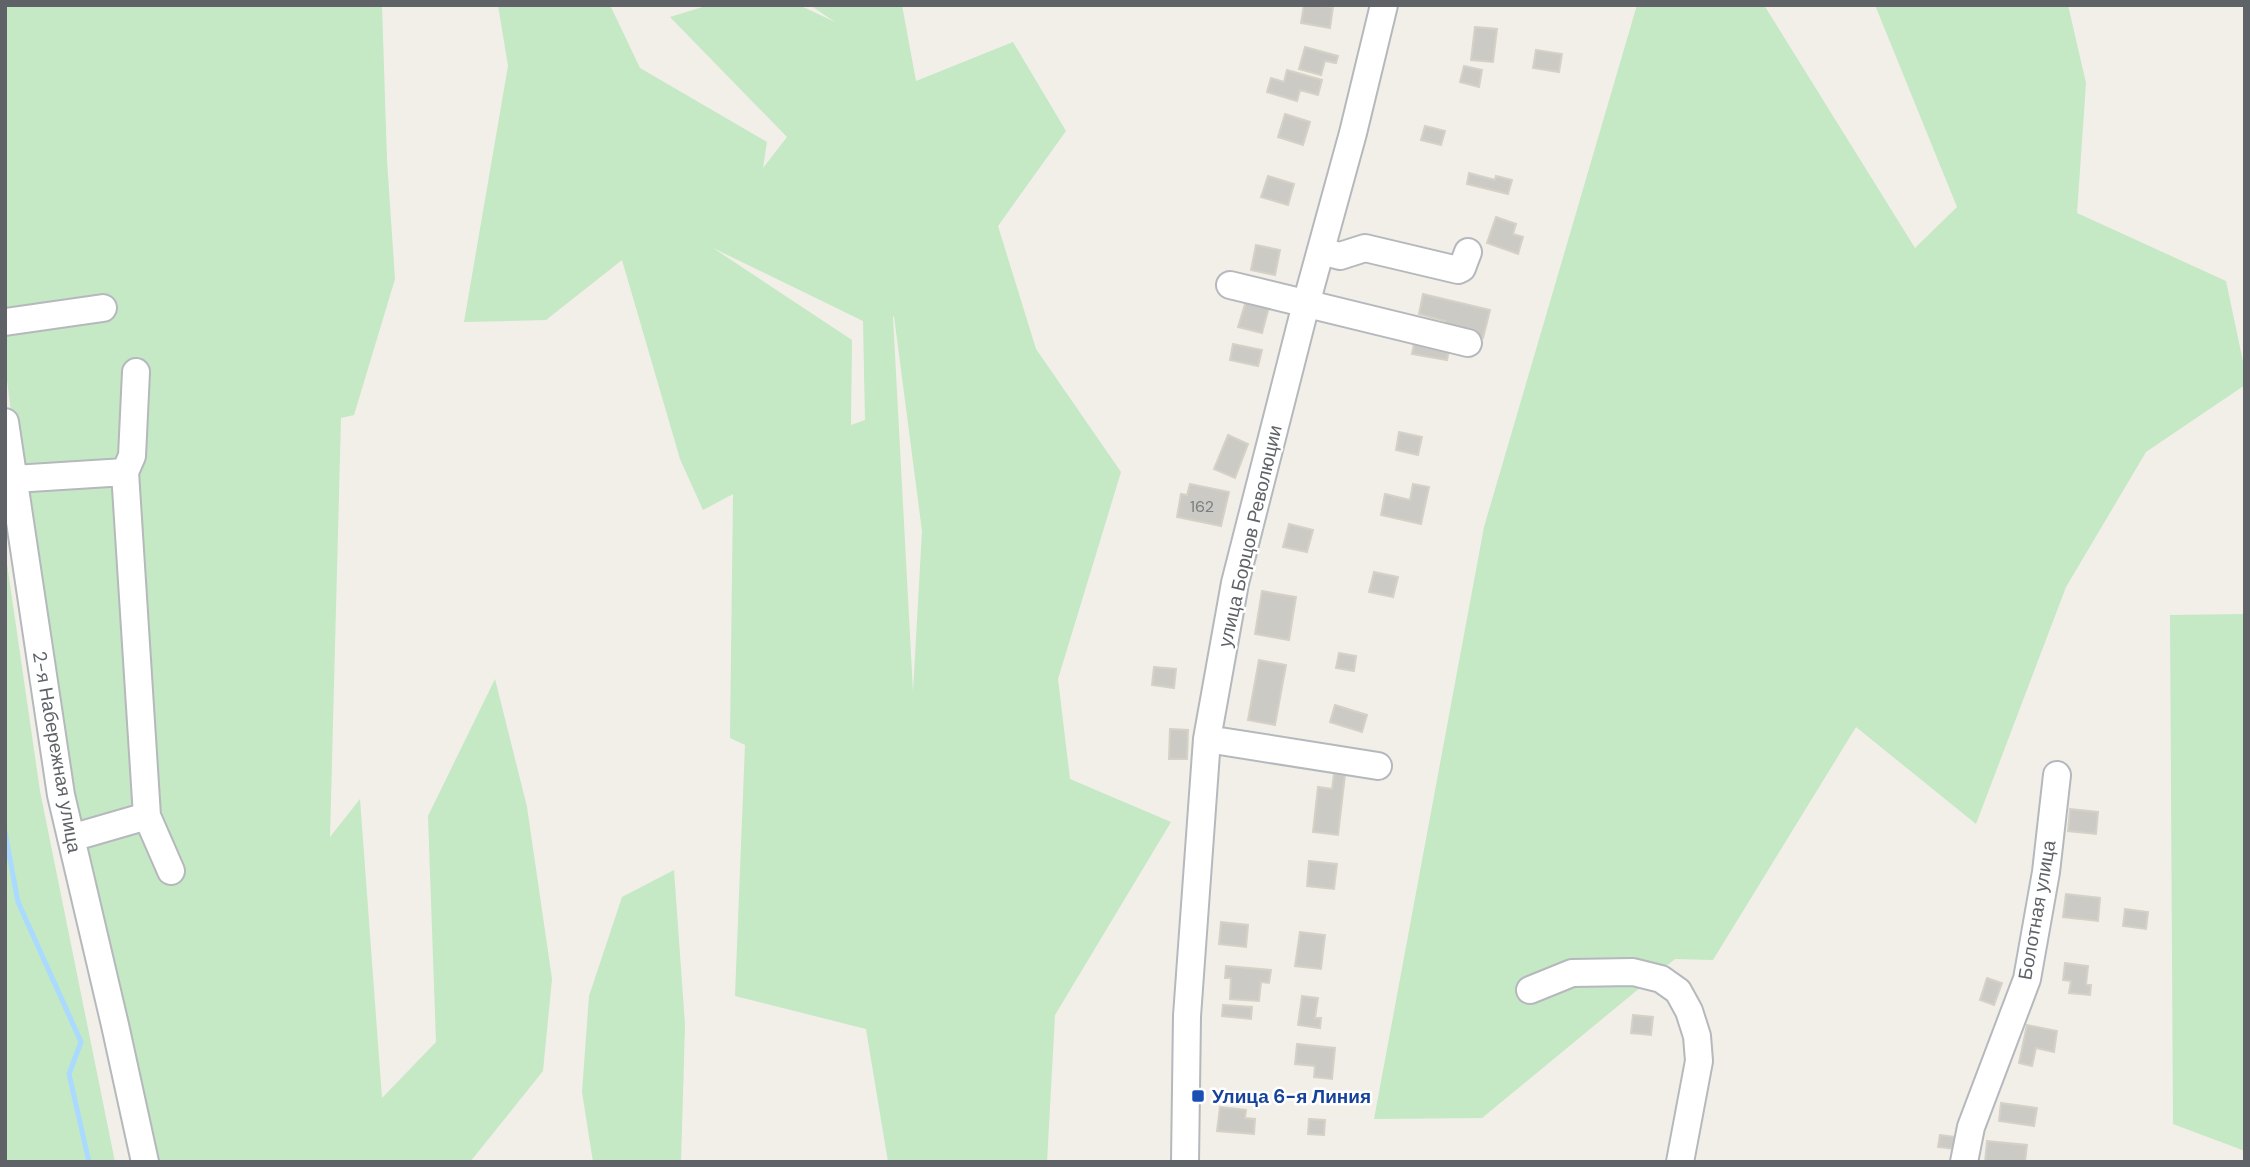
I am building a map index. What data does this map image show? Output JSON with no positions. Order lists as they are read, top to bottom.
{
  "streets": {
    "street": ["улица Борцов Революции", "2-я Набережная улица", "Болотная улица"]
  },
  "places": {
    "transit": ["Улица 6-я Линия"]
  },
  "house_numbers": ["162"]
}
